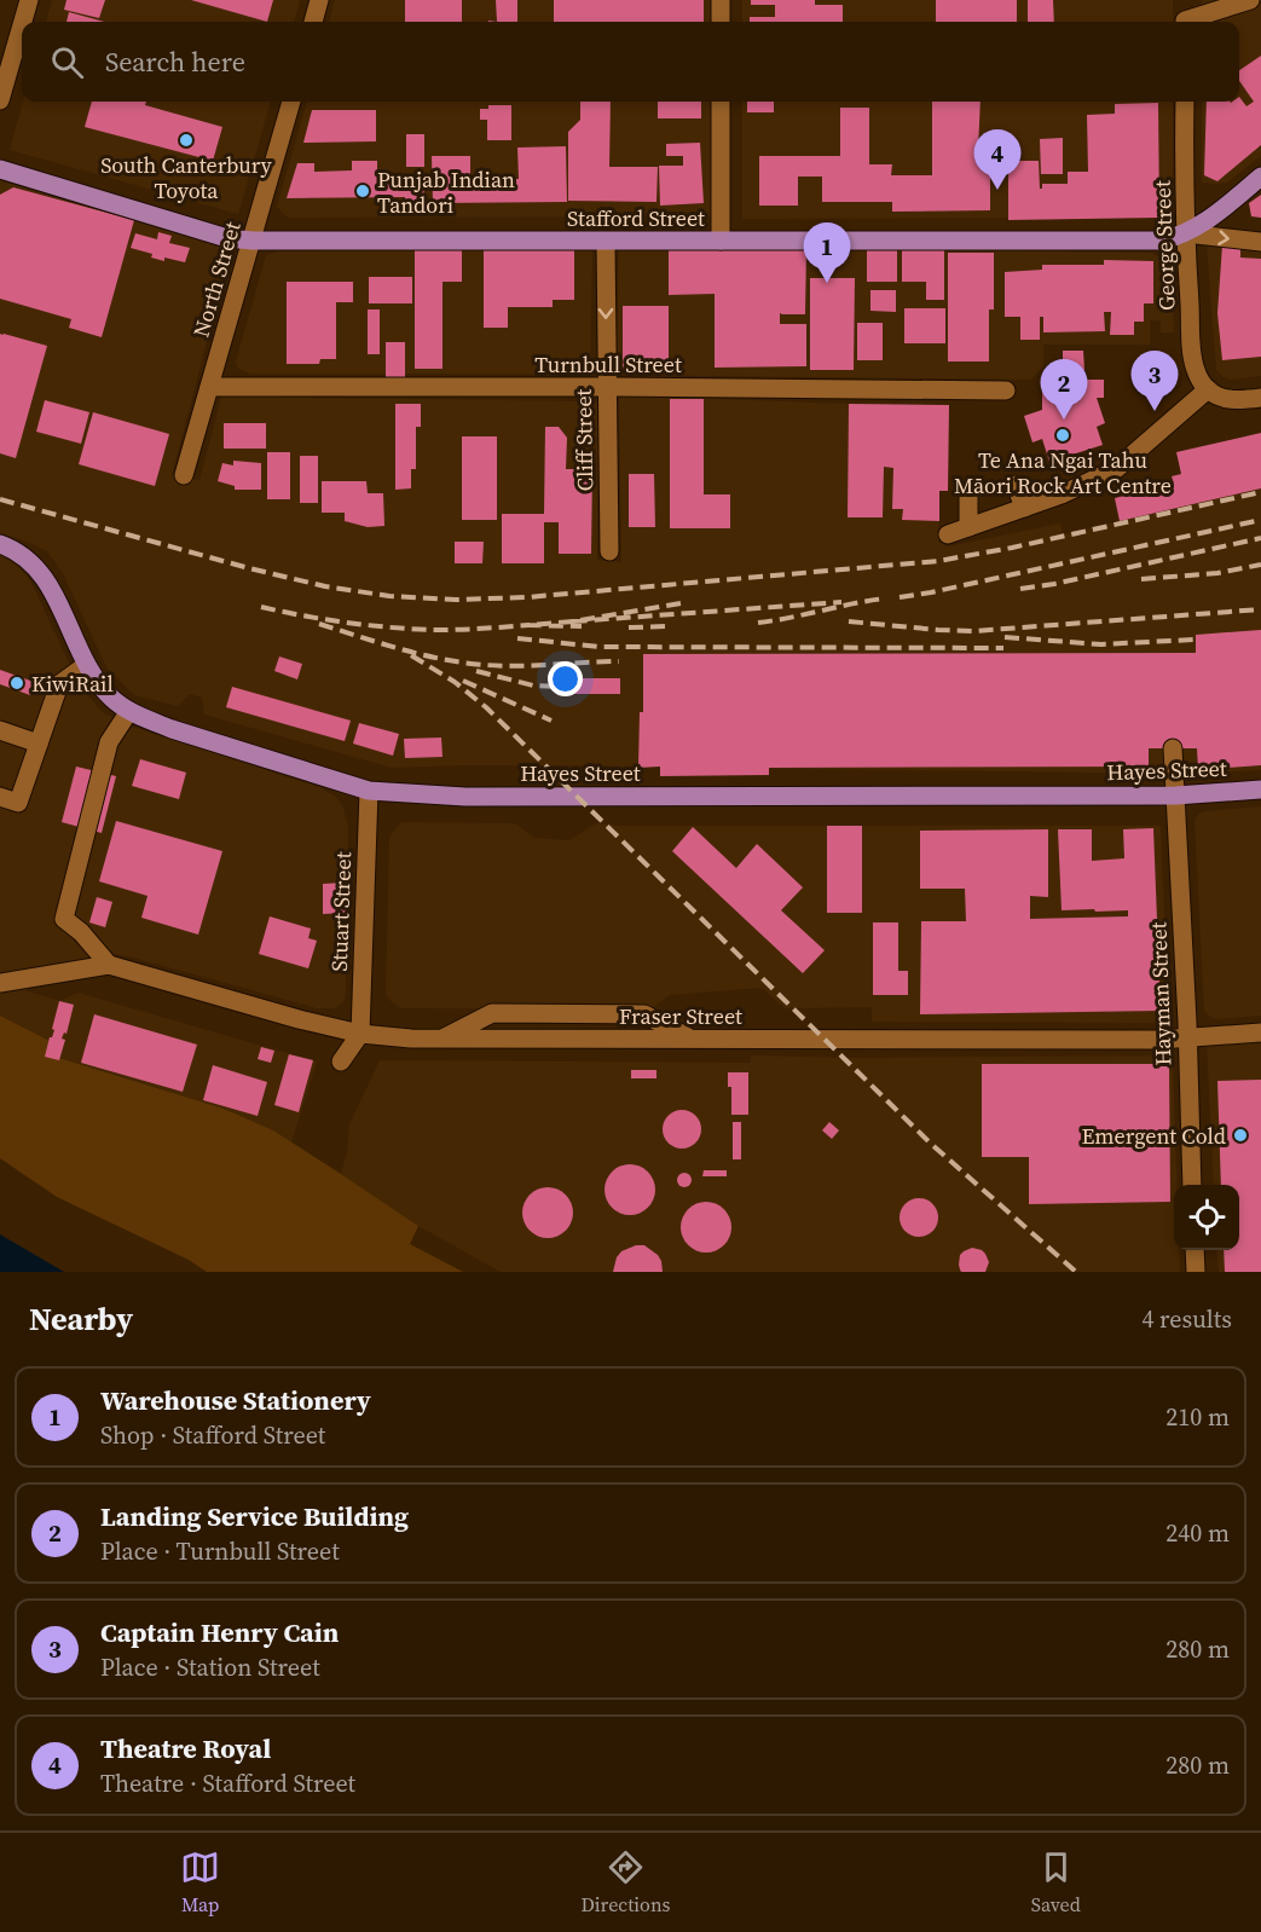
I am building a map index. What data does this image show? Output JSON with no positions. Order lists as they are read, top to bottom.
{
  "streets": {
    "main road": ["Stafford Street", "Hayes Street"],
    "street": [
      "George Street",
      "North Street",
      "Turnbull Street",
      "Cliff Street",
      "Stuart Street",
      "Hayman Street",
      "Fraser Street"
    ]
  },
  "crossings": [
    ["Stafford Street", "George Street"],
    ["Stafford Street", "North Street"],
    ["Stafford Street", "Cliff Street"],
    ["North Street", "Turnbull Street"],
    ["Turnbull Street", "Cliff Street"],
    ["Hayes Street", "Stuart Street"],
    ["Hayes Street", "Hayman Street"],
    ["Stuart Street", "Fraser Street"],
    ["Hayman Street", "Fraser Street"]
  ],
  "one_way": ["Cliff Street"],
  "places": [
    "South Canterbury Toyota",
    "Punjab Indian Tandori",
    "Te Ana Ngai Tahu Māori Rock Art Centre",
    "KiwiRail",
    "Emergent Cold"
  ],
  "page": {
    "search": "Search here",
    "pins": [
      "4",
      "1",
      "3",
      "2"
    ],
    "heading": ["Nearby", "4 results"],
    "list": [
      {
        "mark": "1",
        "name": "Warehouse Stationery",
        "note": "Shop · Stafford Street",
        "value": "210 m"
      },
      {
        "mark": "2",
        "name": "Landing Service Building",
        "note": "Place · Turnbull Street",
        "value": "240 m"
      },
      {
        "mark": "3",
        "name": "Captain Henry Cain",
        "note": "Place · Station Street",
        "value": "280 m"
      },
      {
        "mark": "4",
        "name": "Theatre Royal",
        "note": "Theatre · Stafford Street",
        "value": "280 m"
      }
    ],
    "nav": ["Map", "Directions", "Saved"]
  }
}
